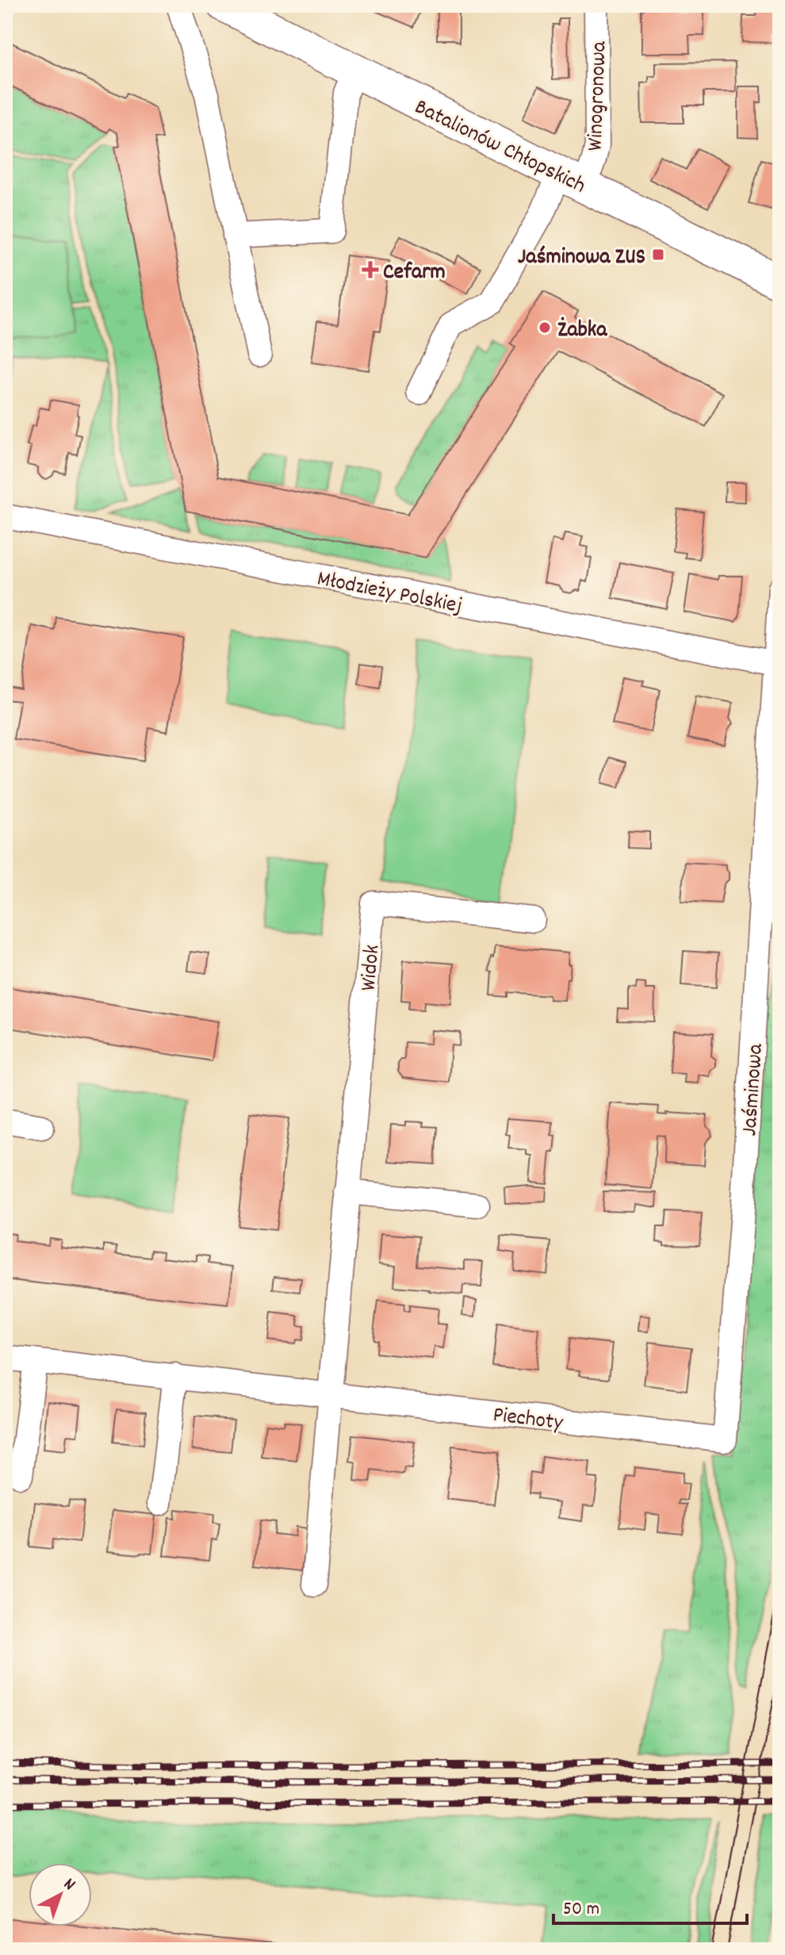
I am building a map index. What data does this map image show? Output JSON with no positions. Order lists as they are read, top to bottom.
{
  "streets": {
    "street": [
      "Winogronowa",
      "Batalionów Chłopskich",
      "Młodzieży Polskiej",
      "Widok",
      "Jaśminowa",
      "Piechoty"
    ]
  },
  "crossings": [
    ["Winogronowa", "Batalionów Chłopskich"],
    ["Młodzieży Polskiej", "Jaśminowa"],
    ["Widok", "Piechoty"],
    ["Jaśminowa", "Piechoty"]
  ],
  "places": {
    "transit": ["Jaśminowa ZUS"],
    "health": ["Cefarm"],
    "other": ["Żabka"]
  },
  "scale_bar": "50 m",
  "north": "top right"
}
